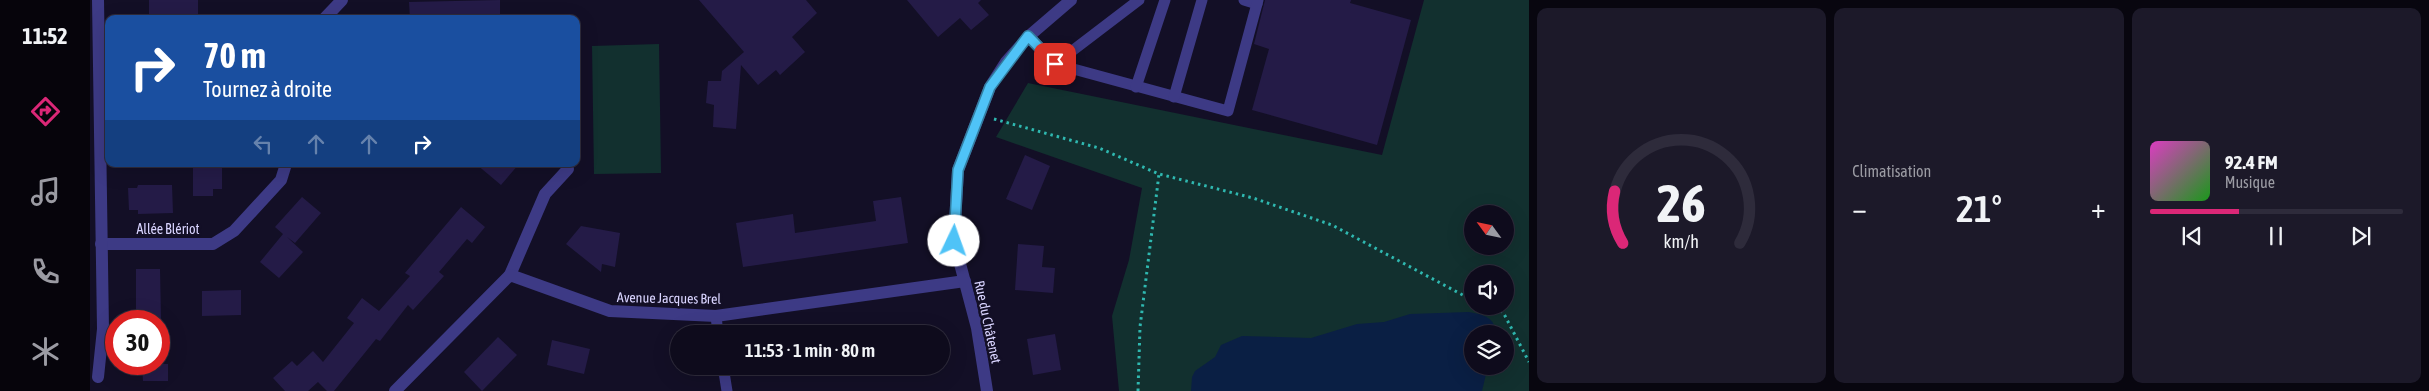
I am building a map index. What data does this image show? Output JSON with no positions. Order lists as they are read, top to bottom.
{
  "streets": {
    "street": ["Allée Blériot", "Avenue Jacques Brel", "Rue du Châtenet"]
  },
  "crossings": [
    ["Avenue Jacques Brel", "Rue du Châtenet"]
  ],
  "north": "top left",
  "page": {
    "tabs": "11:52",
    "tile": "Climatisation",
    "turn": ["70 m", "Tournez à droite"],
    "song": ["92.4 FM", "Musique"],
    "heat": ["−", "21°", "+"],
    "limit": "30",
    "trip": "11:53 · 1 min · 80 m",
    "gauge": ["26", "km/h"]
  }
}
